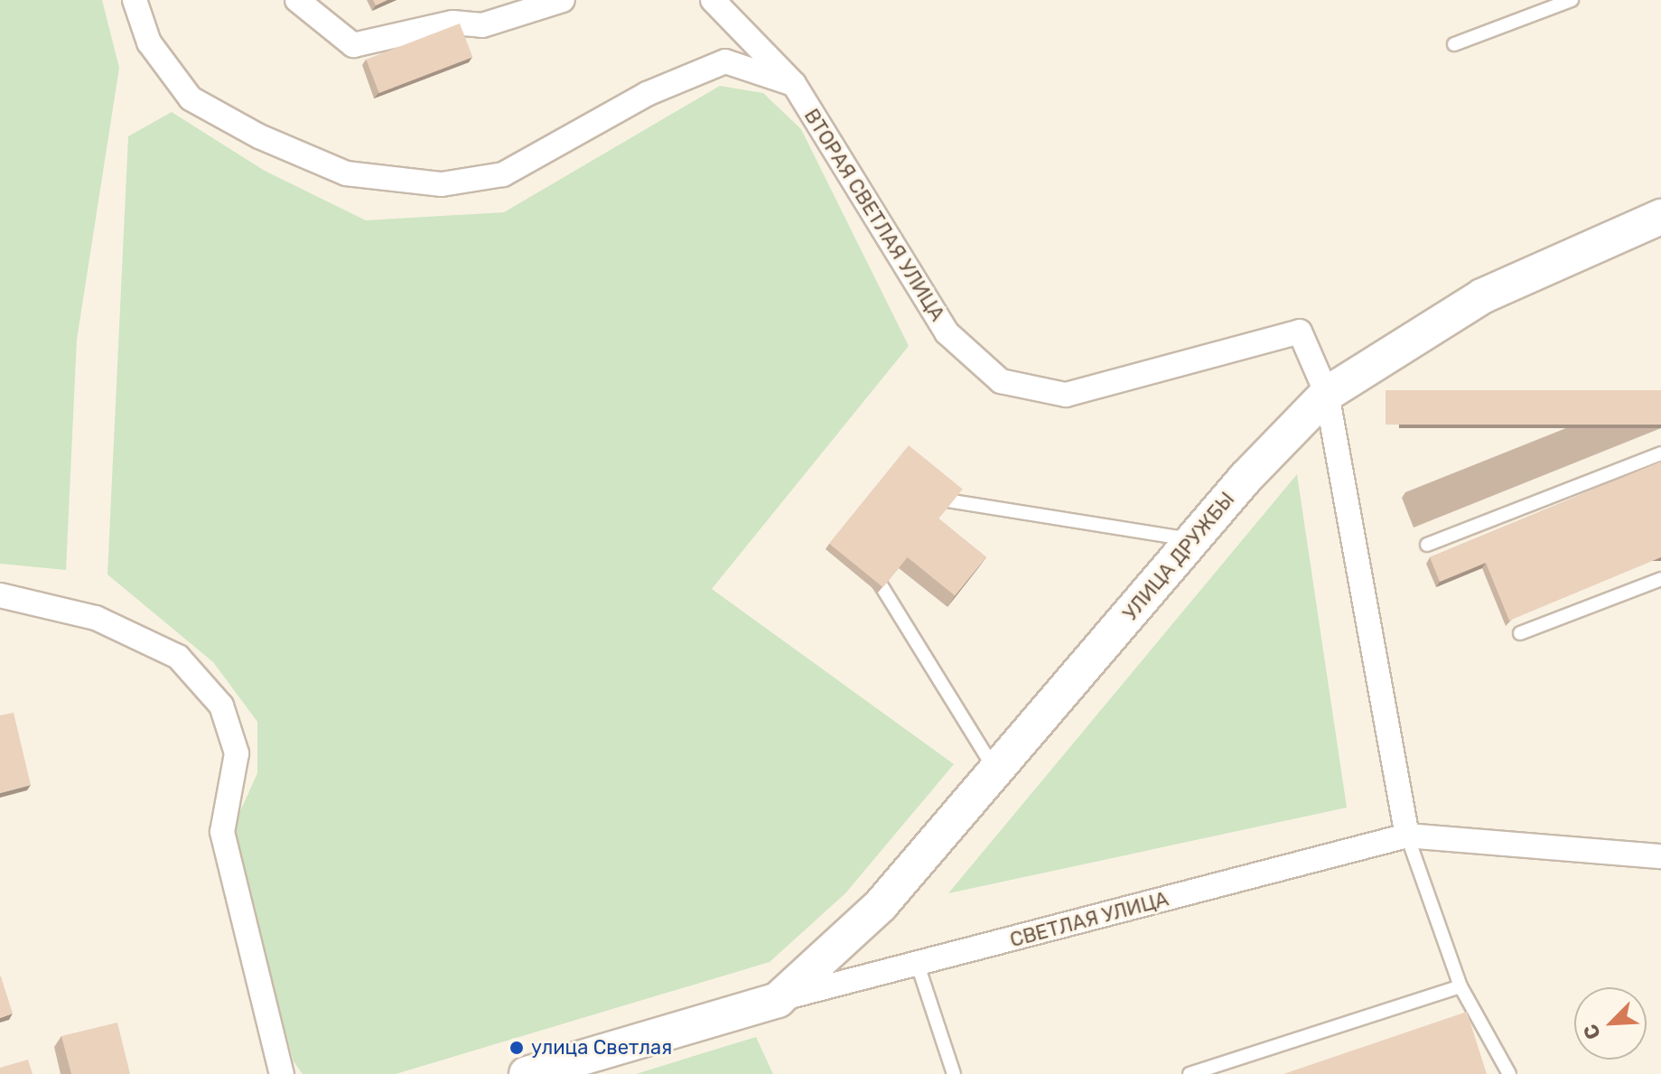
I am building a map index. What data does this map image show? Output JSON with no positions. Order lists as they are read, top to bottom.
{
  "streets": {
    "street": ["ВТОРАЯ СВЕТЛАЯ УЛИЦА", "УЛИЦА ДРУЖБЫ", "СВЕТЛАЯ УЛИЦА"]
  },
  "crossings": [
    ["ВТОРАЯ СВЕТЛАЯ УЛИЦА", "УЛИЦА ДРУЖБЫ"],
    ["УЛИЦА ДРУЖБЫ", "СВЕТЛАЯ УЛИЦА"]
  ],
  "places": ["улица Светлая"],
  "north": "bottom left"
}
